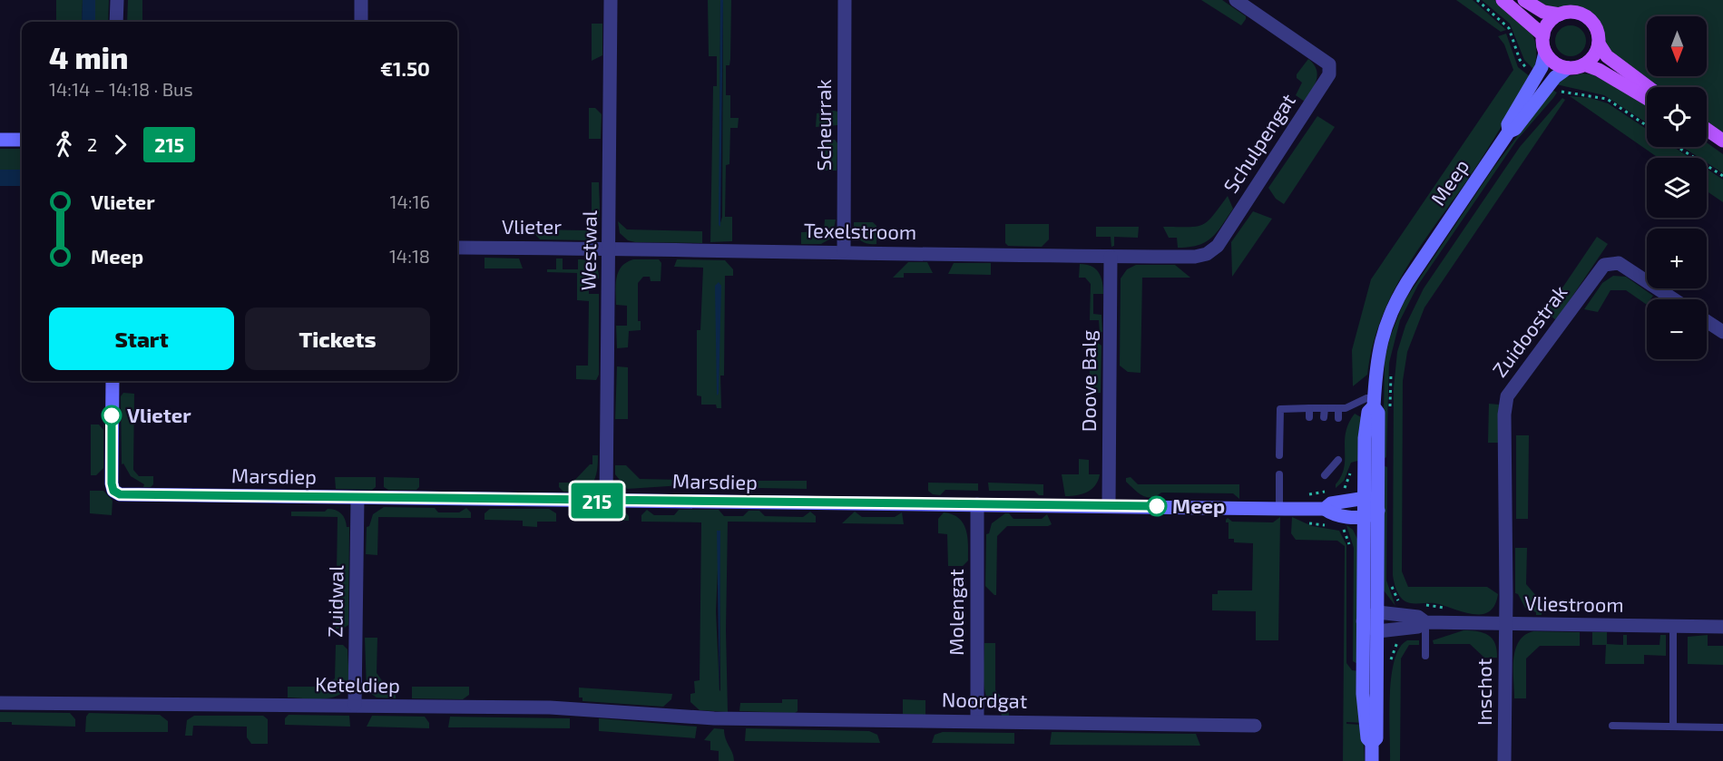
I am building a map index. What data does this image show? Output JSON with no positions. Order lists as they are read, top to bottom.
{
  "streets": {
    "street": [
      "Scheurrak",
      "Schulpengat",
      "Meep",
      "Vlieter",
      "Texelstroom",
      "Westwal",
      "Zuidoostrak",
      "Doove Balg",
      "Marsdiep",
      "Zuidwal",
      "Vliestroom",
      "Molengat",
      "Keteldiep",
      "Inschot",
      "Noordgat"
    ]
  },
  "crossings": [
    ["Scheurrak", "Texelstroom"],
    ["Schulpengat", "Texelstroom"],
    ["Schulpengat", "Doove Balg"],
    ["Meep", "Marsdiep"],
    ["Meep", "Vliestroom"],
    ["Vlieter", "Texelstroom"],
    ["Vlieter", "Westwal"],
    ["Texelstroom", "Westwal"],
    ["Texelstroom", "Doove Balg"],
    ["Westwal", "Marsdiep"],
    ["Zuidoostrak", "Vliestroom"],
    ["Zuidoostrak", "Inschot"],
    ["Doove Balg", "Marsdiep"],
    ["Marsdiep", "Zuidwal"],
    ["Marsdiep", "Molengat"],
    ["Zuidwal", "Keteldiep"],
    ["Vliestroom", "Inschot"],
    ["Molengat", "Noordgat"],
    ["Keteldiep", "Noordgat"]
  ],
  "places": ["Vlieter", "Meep"],
  "lines": ["bus line 215"],
  "north": "bottom",
  "page": {
    "on_map": "215",
    "map_buttons": ["+", "−"],
    "heading": ["4 min", "14:14 – 14:18 · Bus", "€1.50"],
    "legs": ["2", "215"],
    "list": [
      {
        "name": "Vlieter",
        "value": "14:16"
      },
      {
        "name": "Meep",
        "value": "14:18"
      }
    ],
    "buttons": ["Start", "Tickets"]
  }
}
